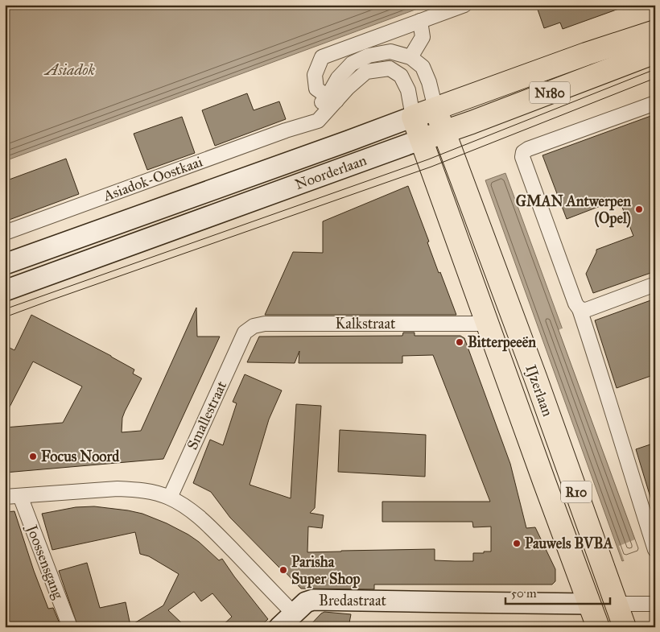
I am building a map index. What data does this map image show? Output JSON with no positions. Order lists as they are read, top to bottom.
{
  "streets": {
    "main road": [
      "N180",
      "Noorderlaan",
      "IJzerlaan",
      "R10",
      "Bredastraat"
    ],
    "street": [
      "Asiadok-Oostkaai",
      "Kalkstraat",
      "Smallestraat",
      "Joossensgang"
    ]
  },
  "crossings": [
    ["Noorderlaan", "Asiadok-Oostkaai"],
    ["Noorderlaan", "IJzerlaan"],
    ["Noorderlaan", "R10"],
    ["Asiadok-Oostkaai", "R10"],
    ["Kalkstraat", "IJzerlaan"],
    ["Kalkstraat", "Smallestraat"],
    ["IJzerlaan", "R10"],
    ["IJzerlaan", "Bredastraat"],
    ["Smallestraat", "Bredastraat"],
    ["R10", "Bredastraat"],
    ["Joossensgang", "Bredastraat"]
  ],
  "water": ["Asiadok"],
  "places": [
    "GMAN Antwerpen (Opel)",
    "Bitterpeeën",
    "Focus Noord",
    "Pauwels BVBA",
    "Parisha Super Shop"
  ],
  "scale_bar": "50 m"
}
